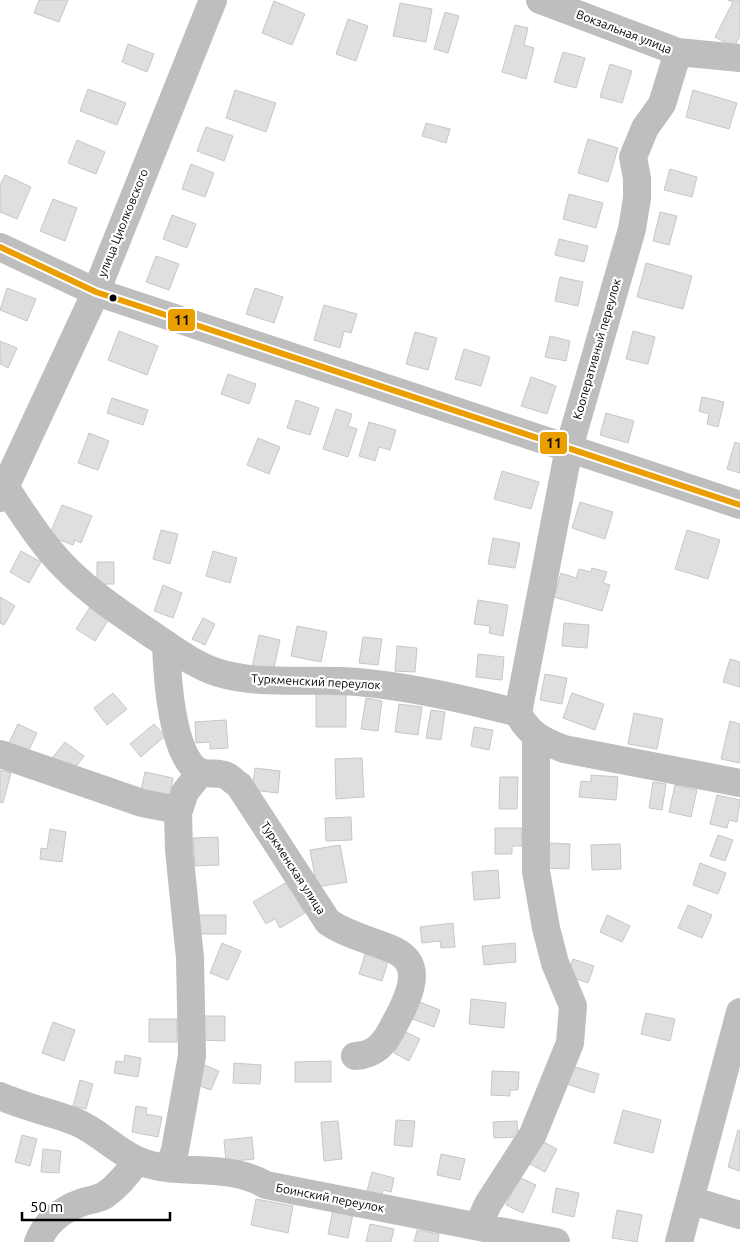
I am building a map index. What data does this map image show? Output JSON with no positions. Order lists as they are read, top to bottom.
{
  "streets": {
    "street": [
      "Вокзальная улица",
      "улица Циолковского",
      "Кооперативный переулок",
      "Туркменский переулок",
      "Туркменская улица",
      "Боинский переулок"
    ]
  },
  "crossings": [
    ["Вокзальная улица", "Кооперативный переулок"],
    ["улица Циолковского", "Туркменский переулок"],
    ["Кооперативный переулок", "Туркменский переулок"]
  ],
  "lines": ["transit line 11"],
  "scale_bar": "50 m"
}
